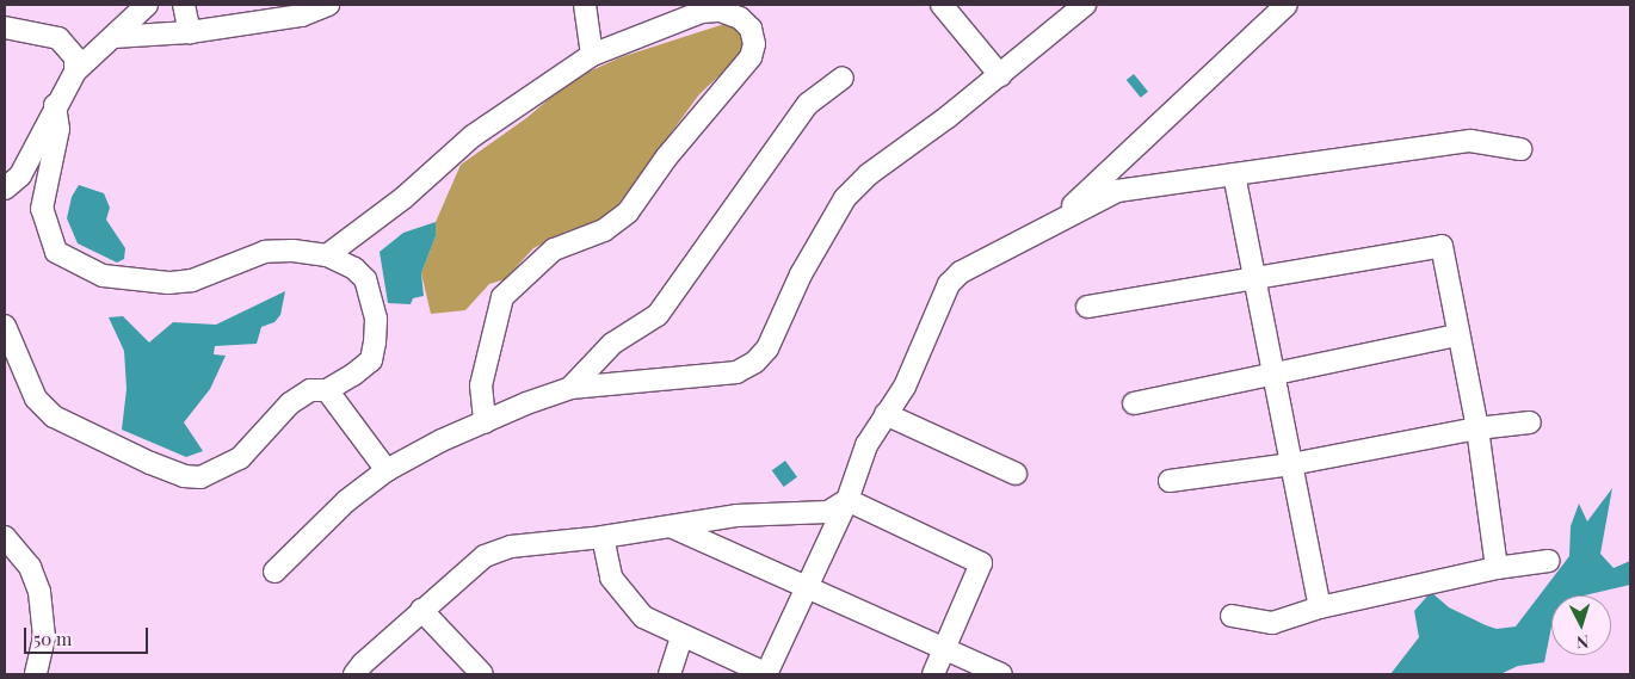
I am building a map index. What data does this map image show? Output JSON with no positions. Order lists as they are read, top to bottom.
{
  "scale_bar": "50 m",
  "north": "bottom"
}
